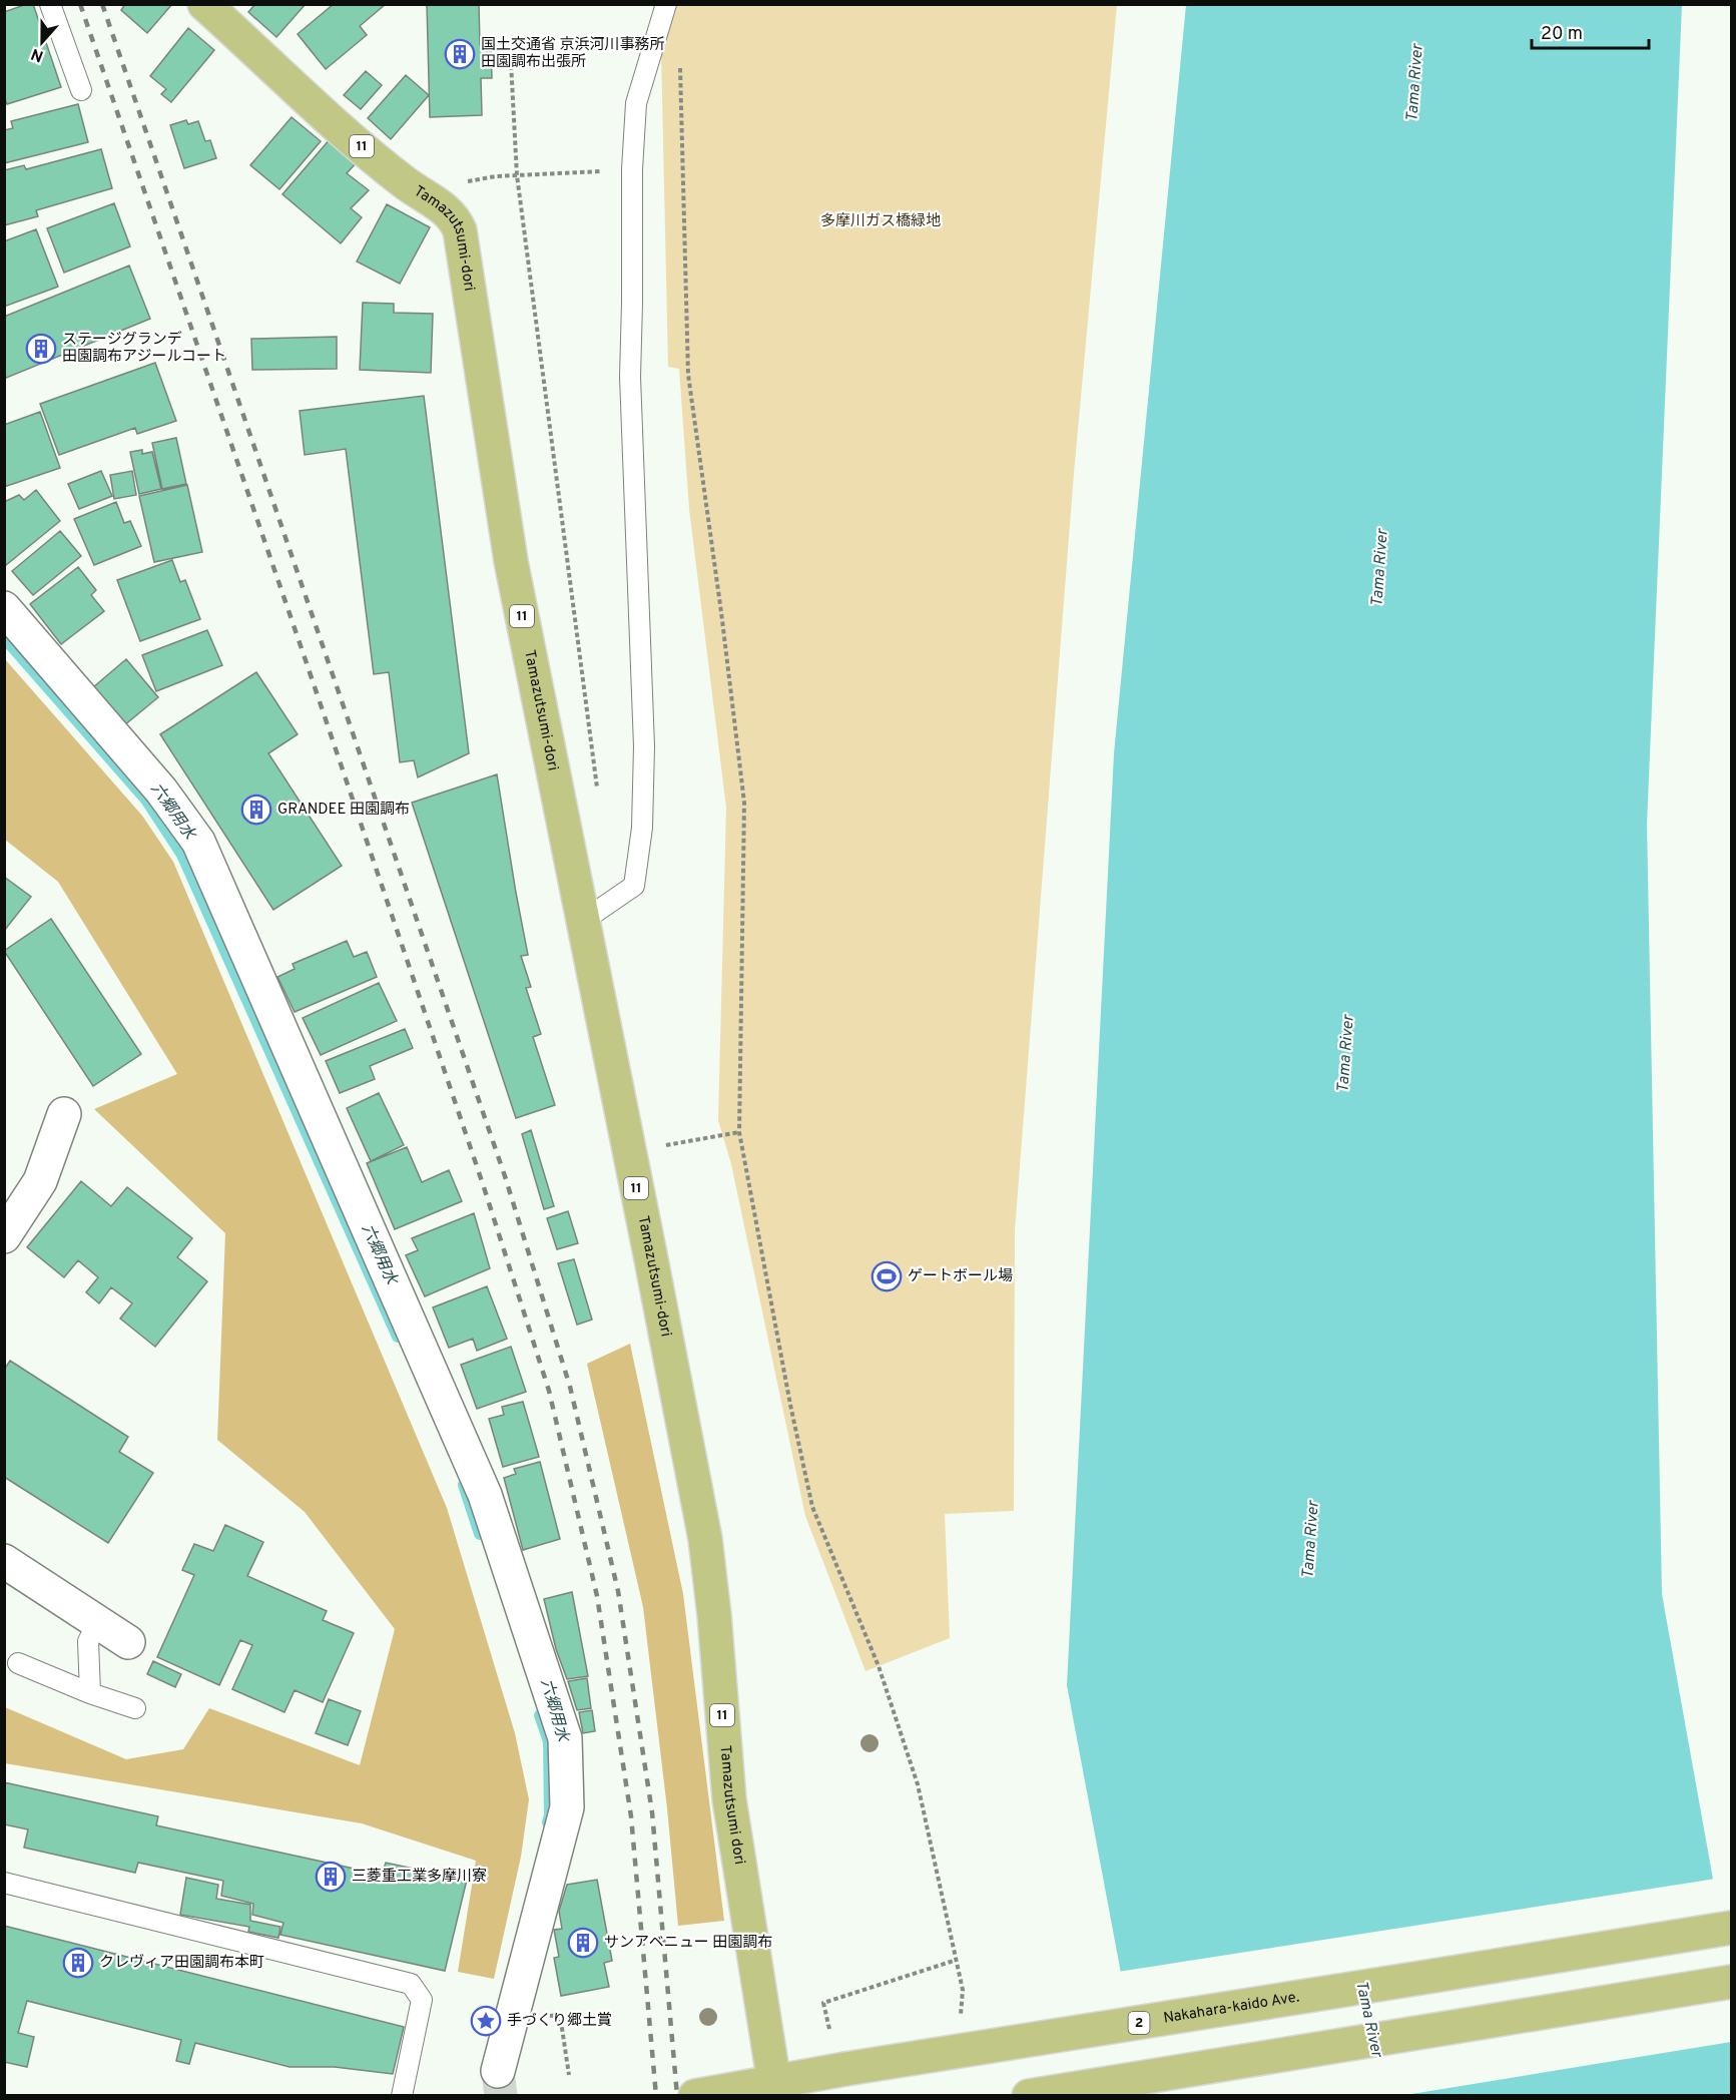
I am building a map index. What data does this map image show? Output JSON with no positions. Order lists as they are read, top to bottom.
{
  "streets": {
    "main road": [
      "11",
      "Tamazutsumi-dori",
      "Tamazutsumi dori",
      "Nakahara-kaido Ave.",
      "2"
    ]
  },
  "crossings": [
    ["Tamazutsumi-dori", "Tamazutsumi dori"],
    ["Tamazutsumi dori", "Nakahara-kaido Ave."]
  ],
  "water": ["Tama River", "六郷用水"],
  "parks": ["多摩川ガス橋緑地"],
  "places": {
    "building": [
      "国土交通省 京浜河川事務所 田園調布出張所",
      "ステージグランデ 田園調布アジールコート",
      "GRANDEE 田園調布",
      "三菱重工業多摩川寮",
      "サンアベニュー 田園調布",
      "クレヴィア田園調布本町"
    ],
    "sports": ["ゲートボール場"],
    "place": ["手づくり郷土賞"]
  },
  "scale_bar": "20 m",
  "north": "bottom"
}
